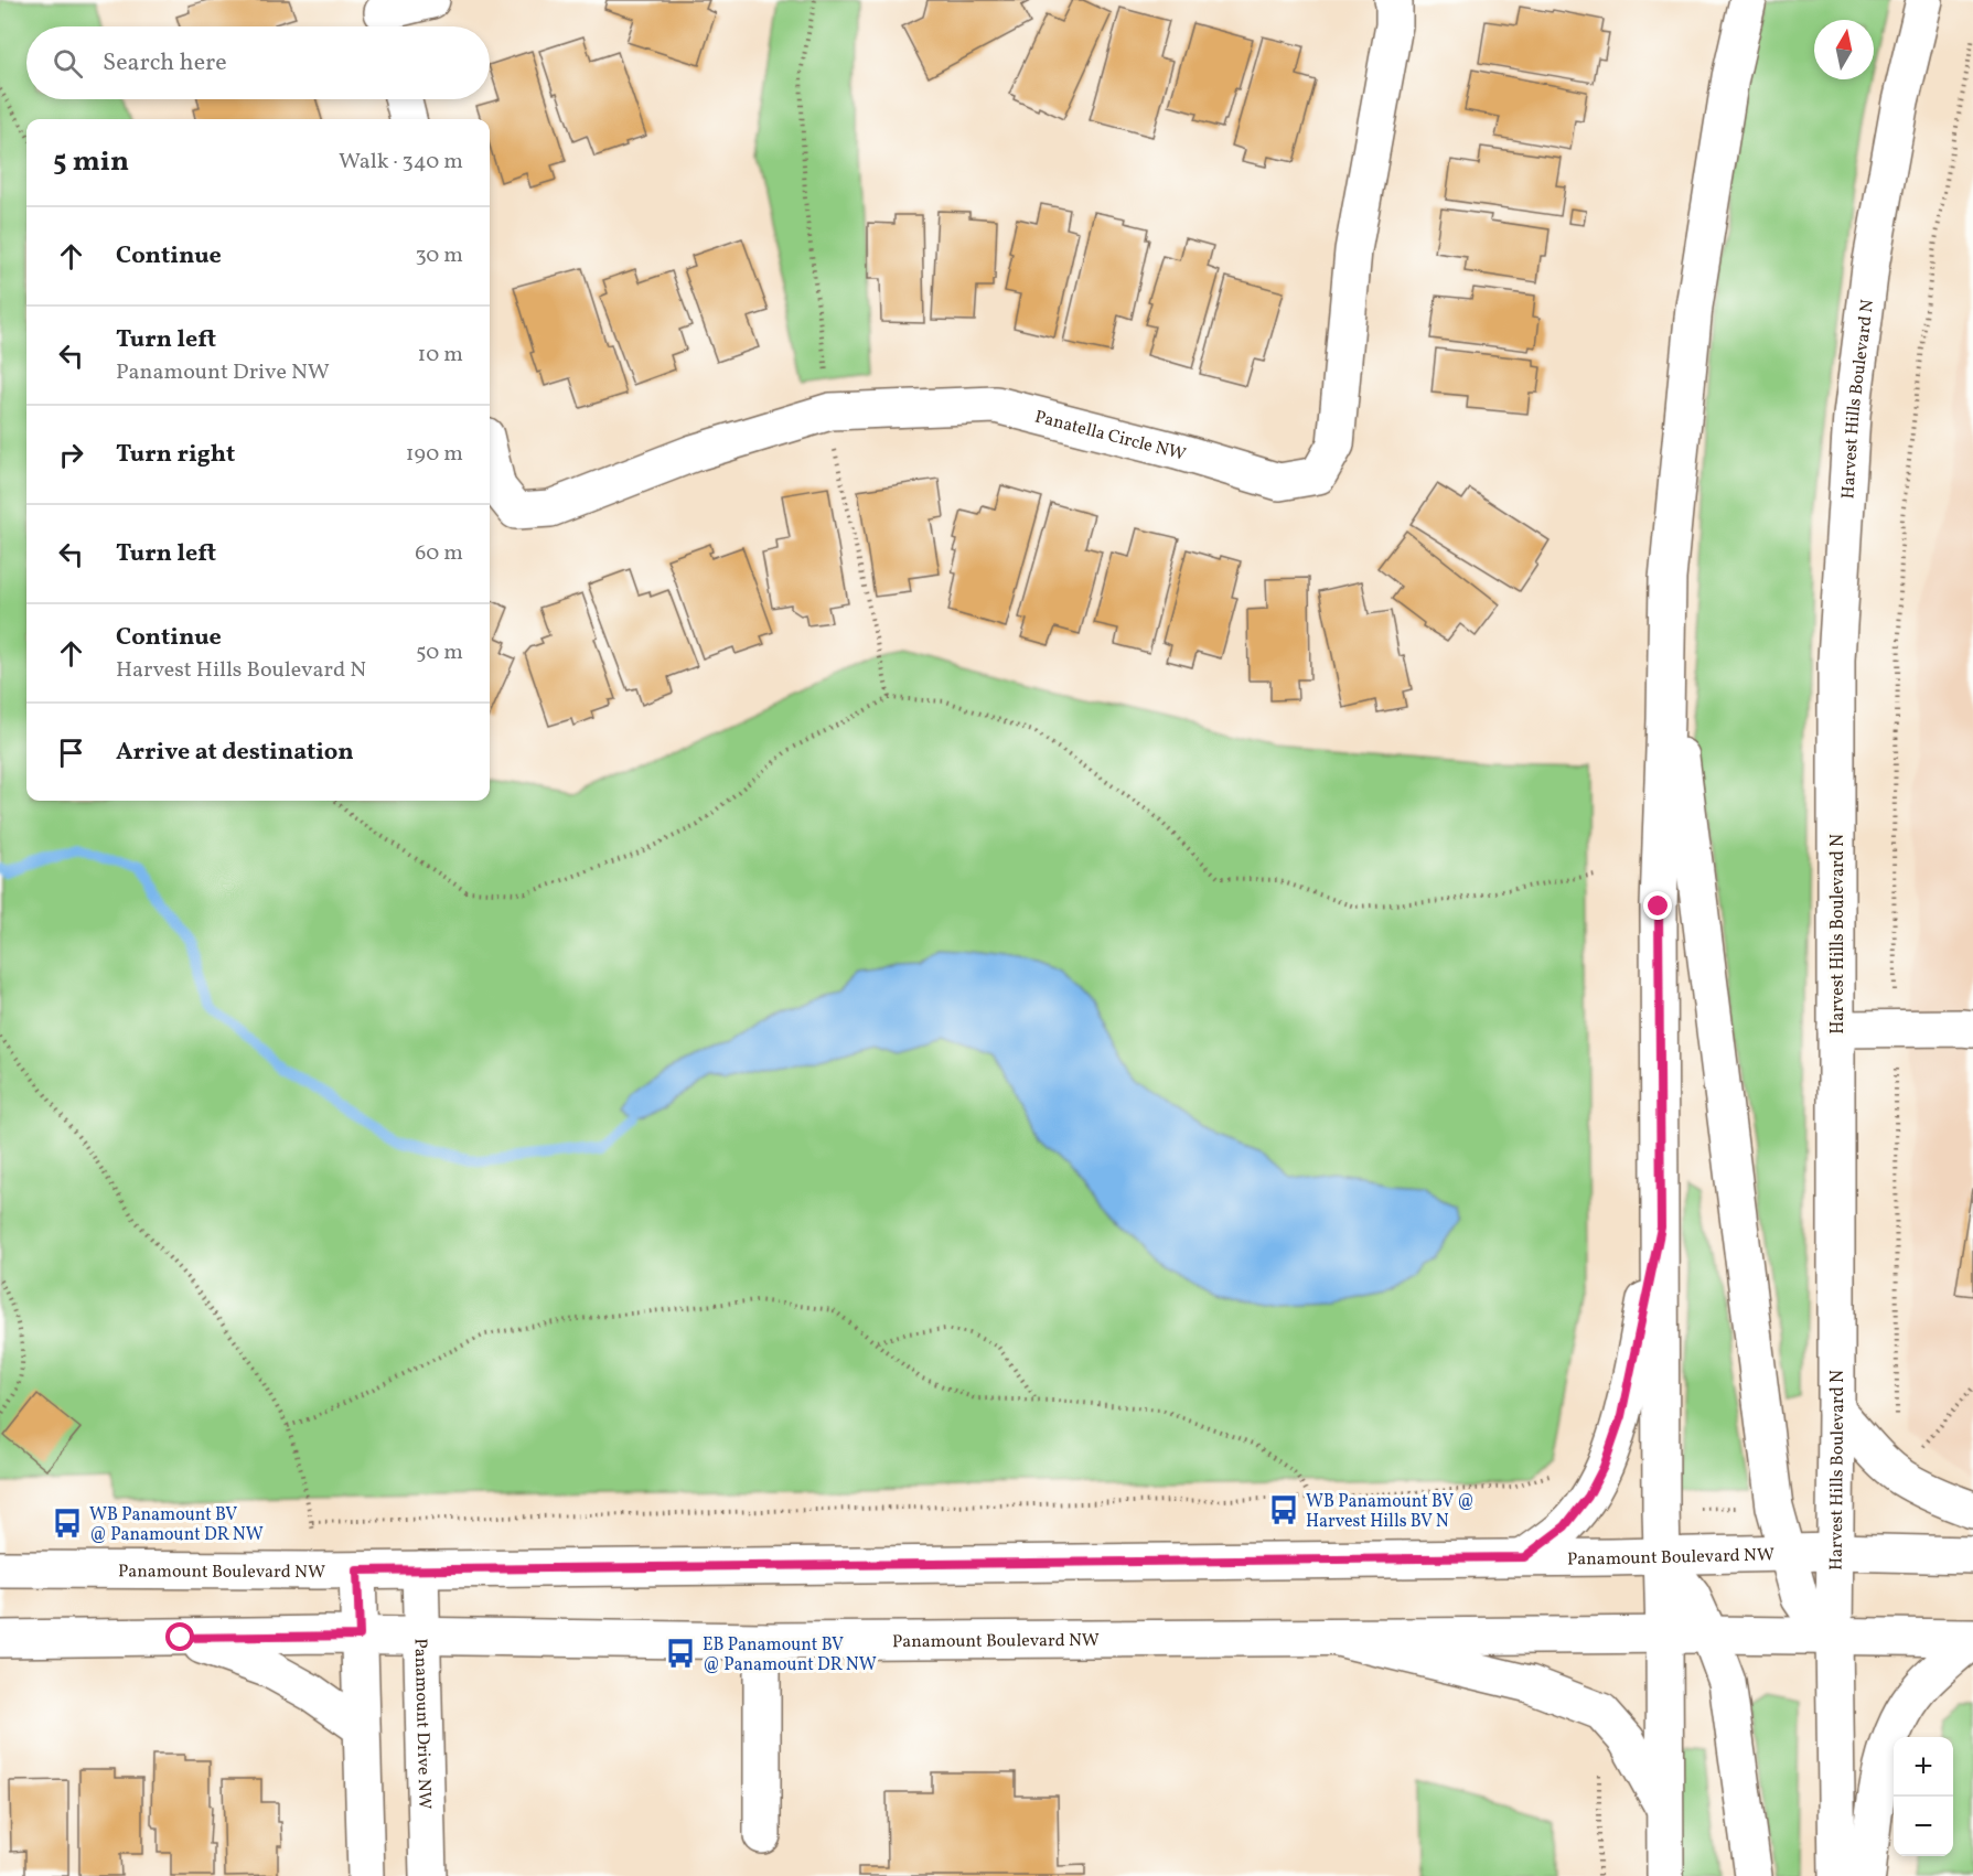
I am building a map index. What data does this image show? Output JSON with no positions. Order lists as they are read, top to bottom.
{
  "streets": {
    "main road": [
      "Harvest Hills Boulevard N",
      "Panatella Circle NW",
      "Panamount Boulevard NW",
      "Panamount Drive NW"
    ]
  },
  "crossings": [
    ["Harvest Hills Boulevard N", "Panamount Boulevard NW"],
    ["Panamount Boulevard NW", "Panamount Drive NW"]
  ],
  "places": {
    "bus stop": ["WB Panamount BV @ Harvest Hills BV N", "WB Panamount BV @ Panamount DR NW", "EB Panamount BV @ Panamount DR NW"]
  },
  "north": "top",
  "page": {
    "search": "Search here",
    "heading": ["5 min", "Walk · 340 m"],
    "list": [
      ["Continue", "30 m"],
      ["Turn left", "Panamount Drive NW", "10 m"],
      ["Turn right", "190 m"],
      ["Turn left", "60 m"],
      ["Continue", "Harvest Hills Boulevard N", "50 m"],
      "Arrive at destination"
    ],
    "map_buttons": ["+", "−"]
  }
}
